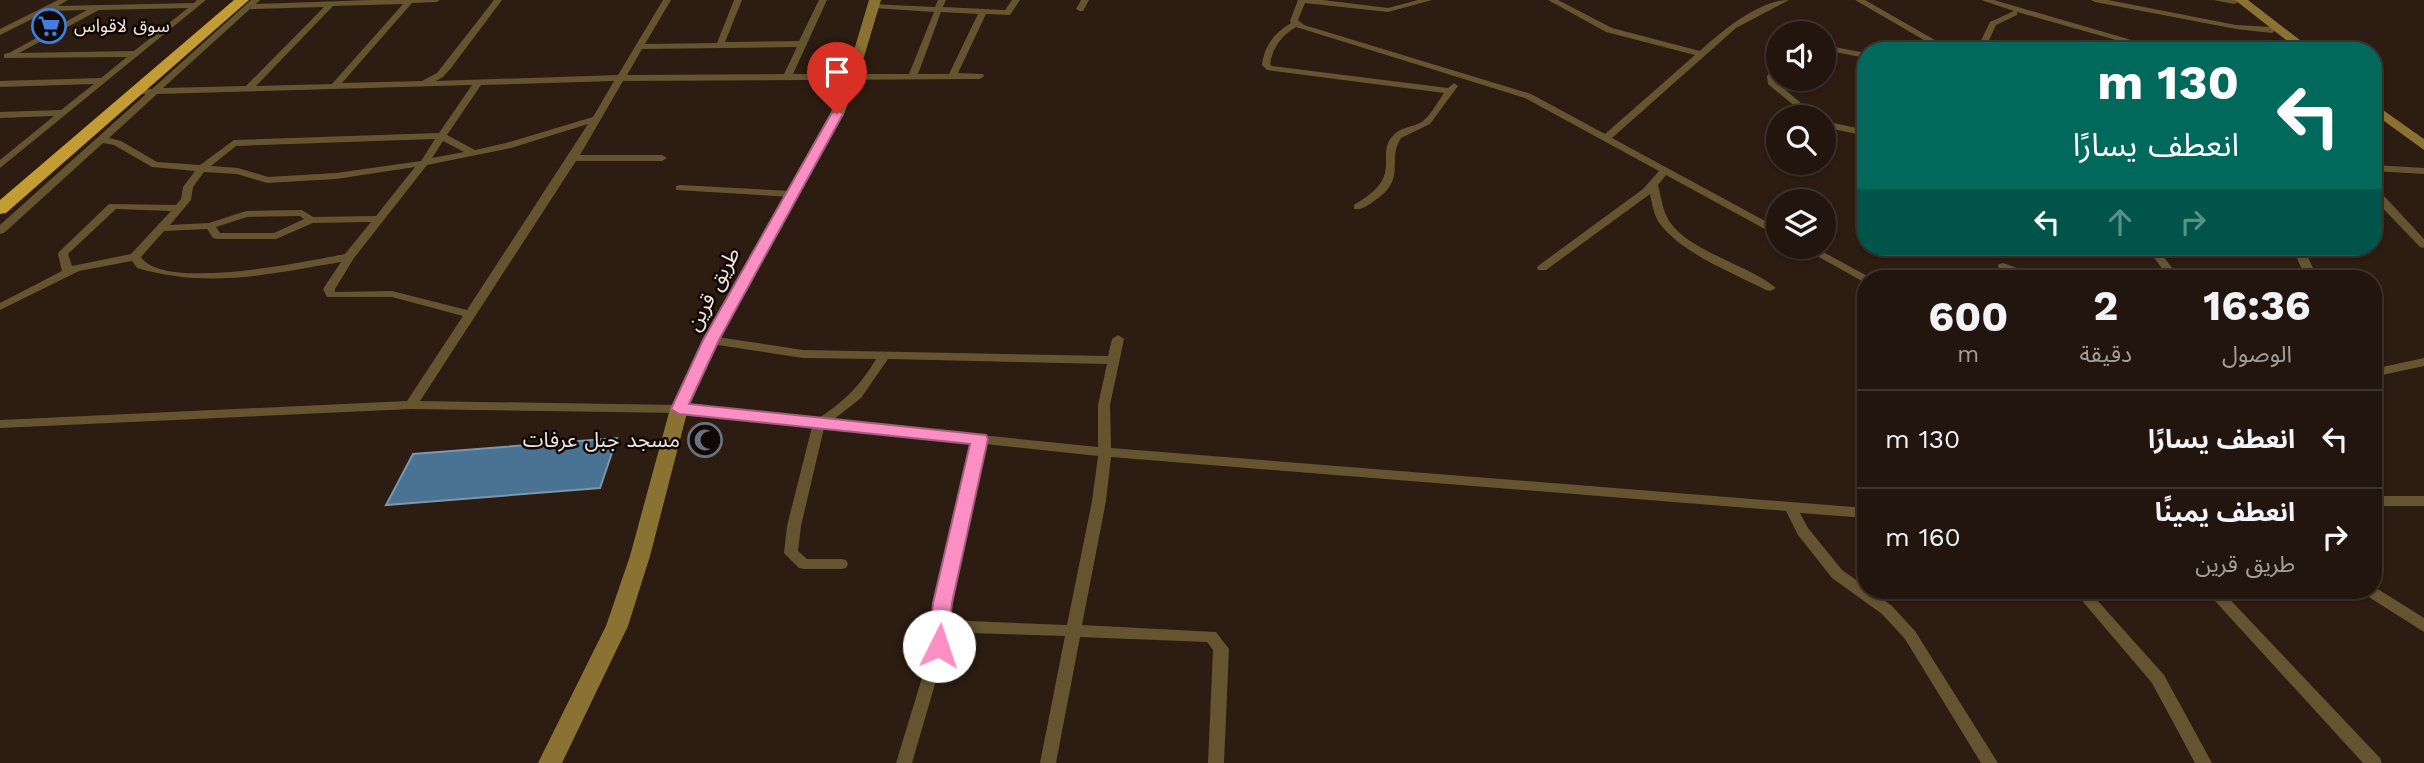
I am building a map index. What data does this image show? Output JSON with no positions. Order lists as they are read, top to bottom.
{
  "streets": {
    "main road": ["طريق قرين"]
  },
  "places": {
    "supermarket": ["سوق لاقواس"],
    "mosque": ["مسجد جبل عرفات"]
  },
  "page": {
    "turn": ["130 m", "انعطف يسارًا"],
    "eta": [
      "16:36",
      "الوصول",
      "2",
      "دقيقة",
      "600",
      "m"
    ],
    "list": [
      {
        "name": "انعطف يسارًا",
        "value": "130 m"
      },
      {
        "name": "انعطف يمينًا",
        "note": "طريق قرين",
        "value": "160 m"
      }
    ]
  }
}
